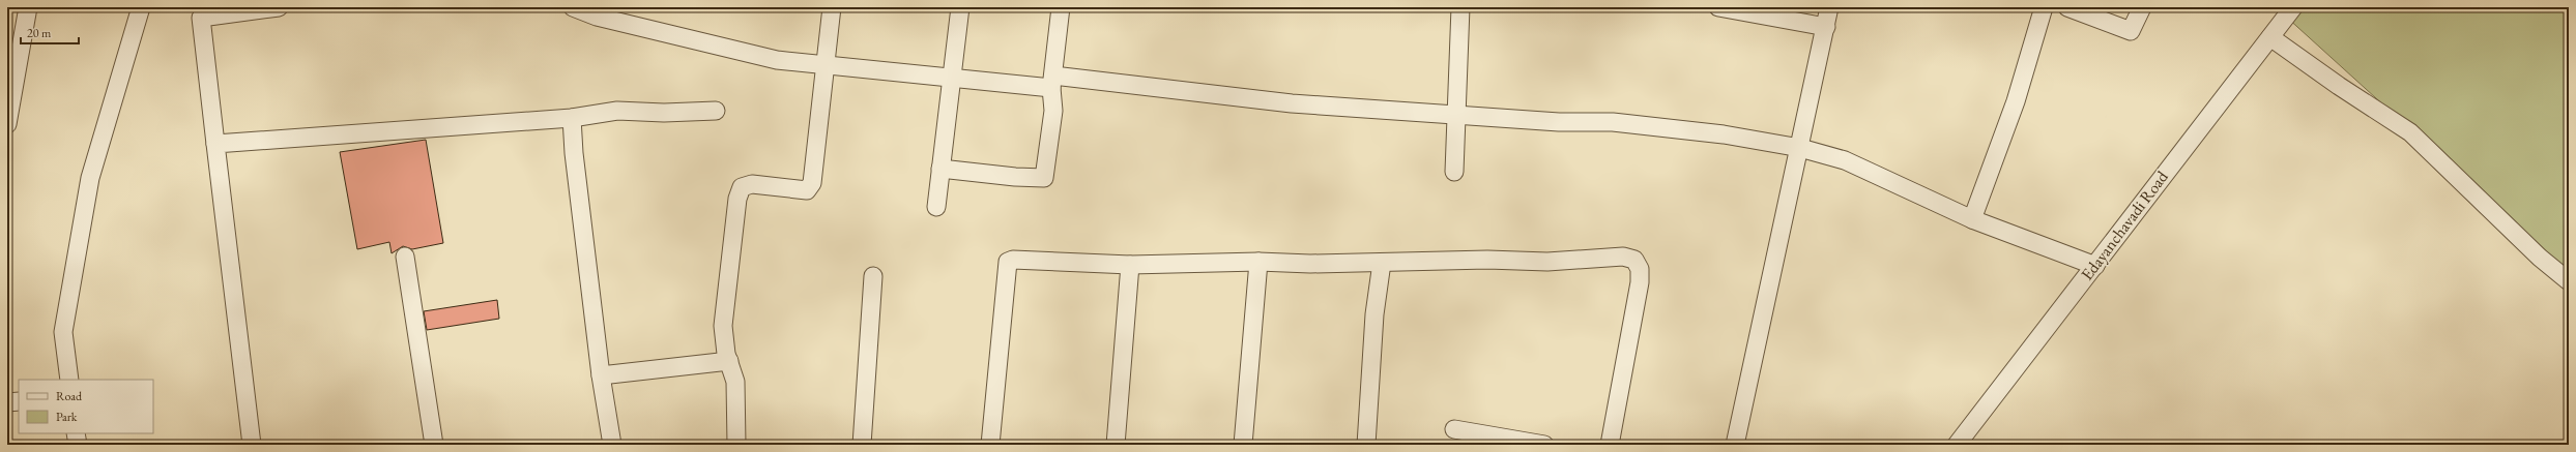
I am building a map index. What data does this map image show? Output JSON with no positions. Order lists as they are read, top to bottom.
{
  "streets": {
    "street": ["Edayanchavadi Road"]
  },
  "legend": ["Road", "Park"],
  "scale_bar": "20 m"
}
